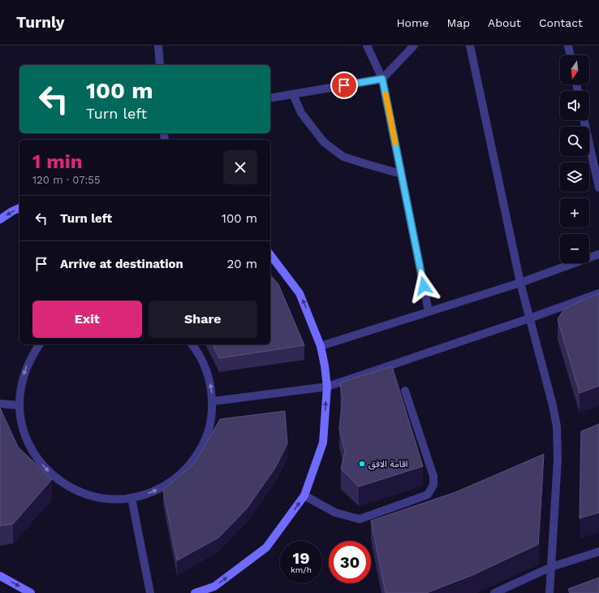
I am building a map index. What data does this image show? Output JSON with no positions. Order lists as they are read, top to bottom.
{
  "places": ["اقامة الافق"],
  "north": "bottom",
  "page": {
    "header": "Turnly",
    "nav": [
      "Home",
      "Map",
      "About",
      "Contact"
    ],
    "map_buttons": ["+", "−"],
    "turn": ["100 m", "Turn left"],
    "heading": ["1 min", "120 m · 07:55"],
    "list": [
      {
        "name": "Turn left",
        "value": "100 m"
      },
      {
        "name": "Arrive at destination",
        "value": "20 m"
      }
    ],
    "buttons": ["Exit", "Share"],
    "speed": "19 km/h",
    "limit": "30"
  }
}
